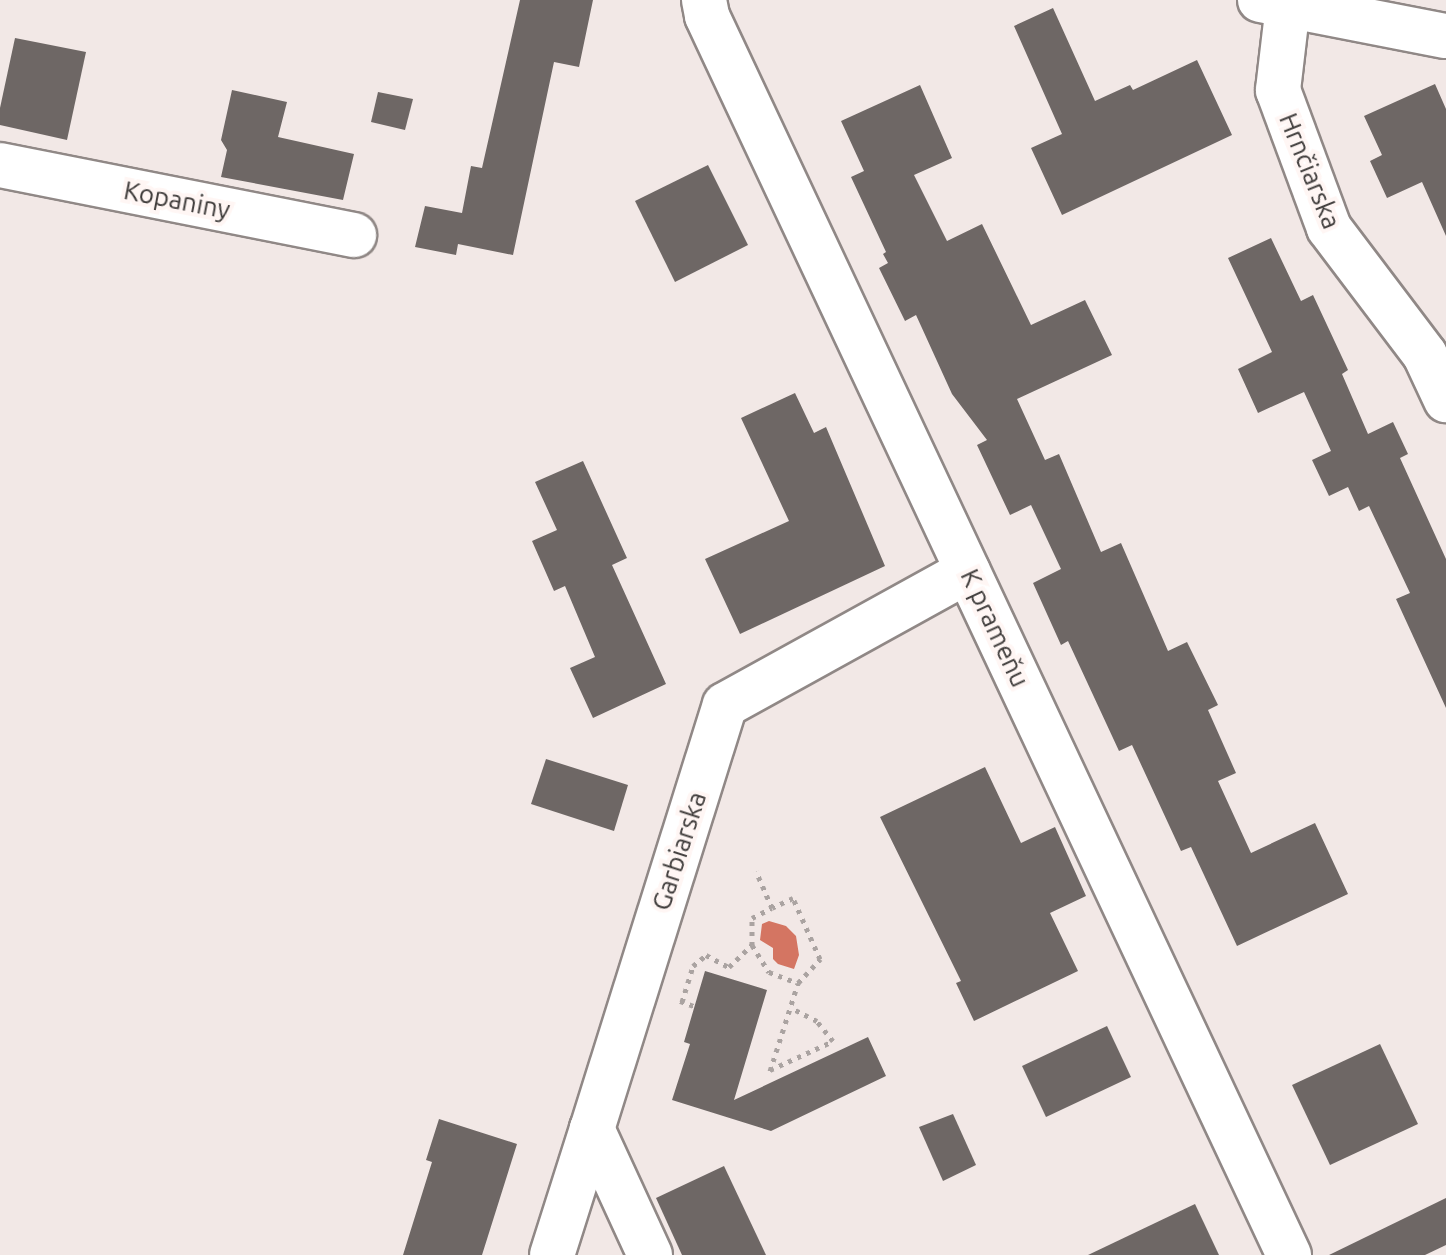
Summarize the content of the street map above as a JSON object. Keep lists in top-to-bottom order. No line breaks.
{"streets":{"street":["Hrnčiarska","Kopaniny","K prameňu","Garbiarska"]},"crossings":[["K prameňu","Garbiarska"]]}
